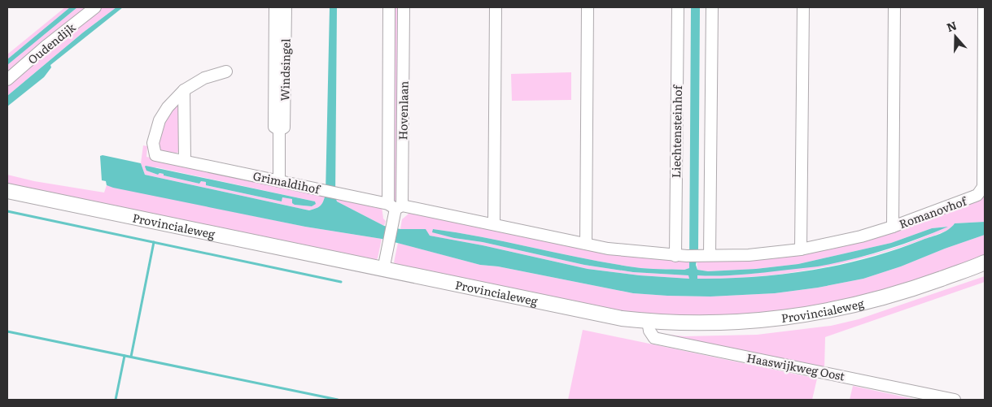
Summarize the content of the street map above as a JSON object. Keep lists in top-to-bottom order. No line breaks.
{"streets":{"main road":["Provincialeweg"],"street":["Oudendijk","Windsingel","Hovenlaan","Liechtensteinhof","Grimaldihof","Romanovhof","Haaswijkweg Oost"]},"crossings":[["Windsingel","Grimaldihof"],["Hovenlaan","Grimaldihof"],["Hovenlaan","Provincialeweg"],["Liechtensteinhof","Romanovhof"],["Provincialeweg","Haaswijkweg Oost"]],"north":"top"}
